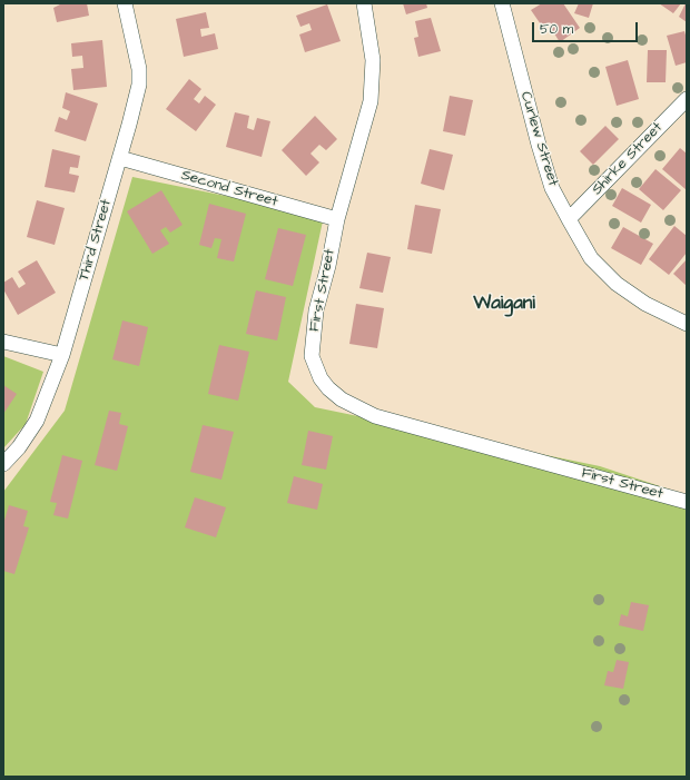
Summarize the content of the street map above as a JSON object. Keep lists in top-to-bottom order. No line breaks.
{"streets":{"street":["Curlew Street","Shirke Street","Second Street","Third Street","First Street"]},"crossings":[["Curlew Street","Shirke Street"],["Second Street","Third Street"],["Second Street","First Street"]],"districts":["Waigani"],"scale_bar":"50 m"}
